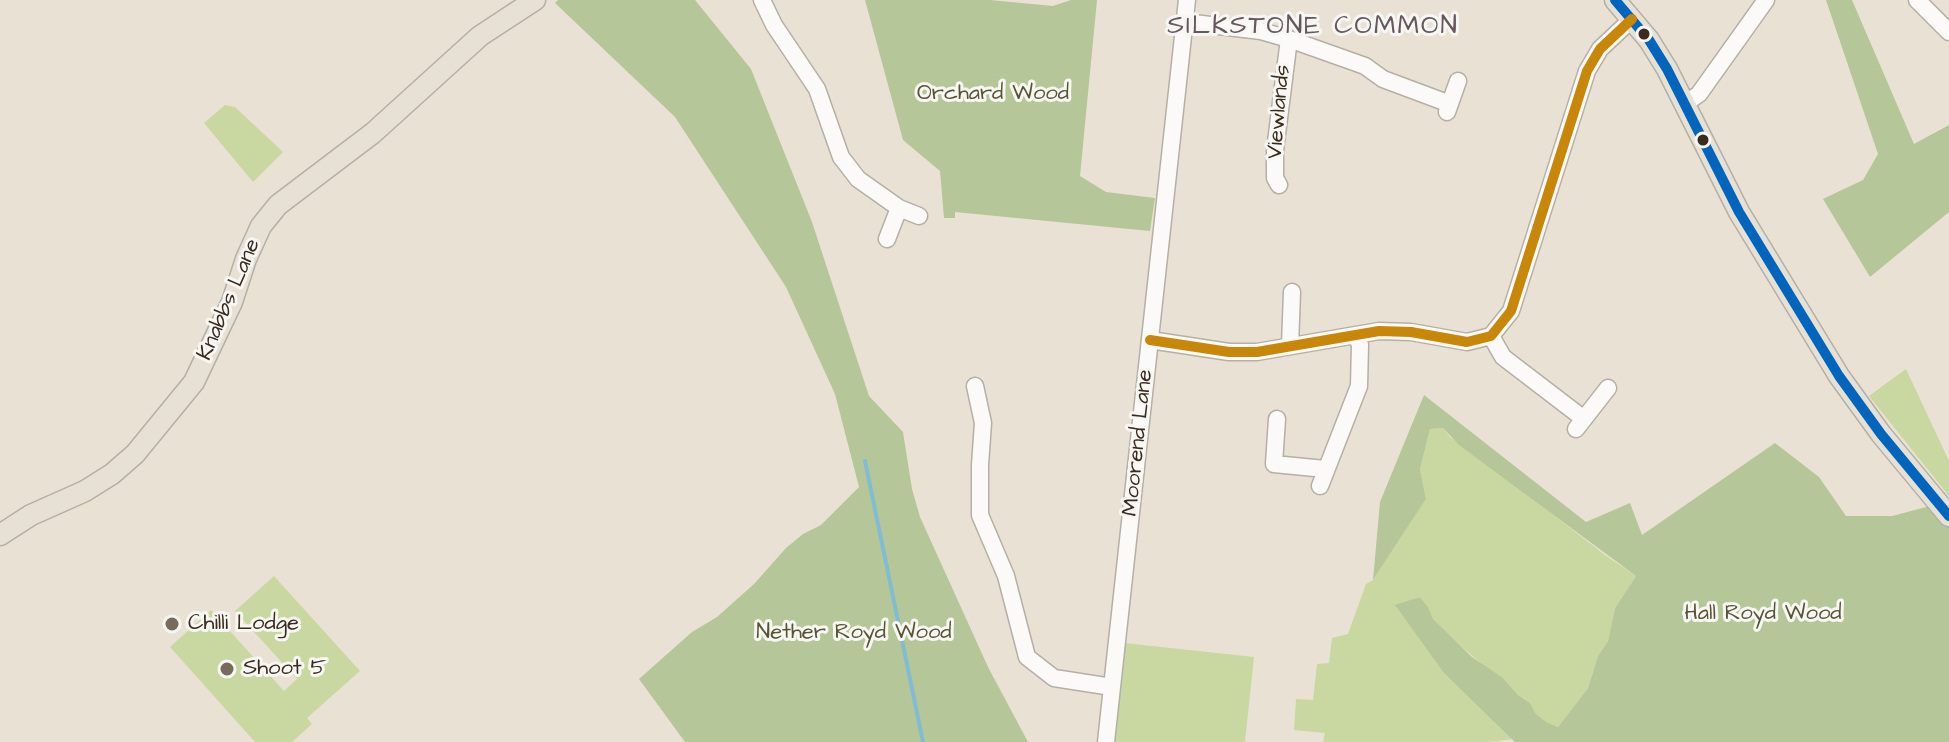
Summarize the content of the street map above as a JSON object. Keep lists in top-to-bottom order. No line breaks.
{"streets":{"main road":["Knabbs Lane"],"street":["Viewlands","Moorend Lane"]},"crossings":[["Viewlands","Moorend Lane"]],"districts":["SILKSTONE COMMON"],"parks":["Orchard Wood","Hall Royd Wood","Nether Royd Wood"],"places":["Chilli Lodge","Shoot 5"]}
